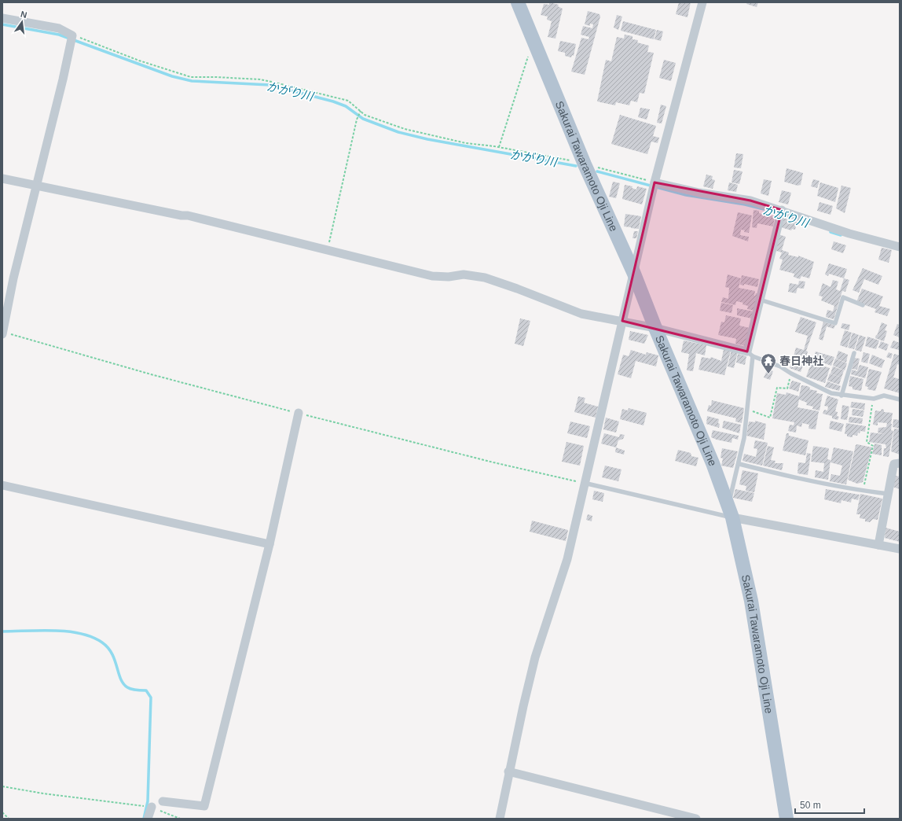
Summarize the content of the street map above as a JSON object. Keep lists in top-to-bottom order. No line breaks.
{"streets":{"main road":["Sakurai Tawaramoto Oji Line"]},"water":["かがり川"],"places":{"temple":["春日神社"]},"scale_bar":"50 m","north":"top"}
